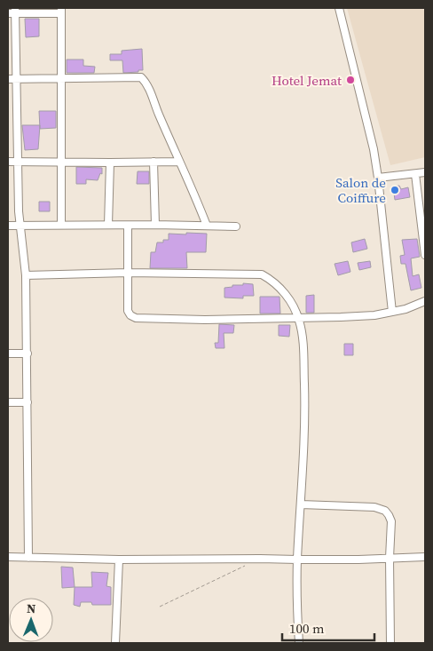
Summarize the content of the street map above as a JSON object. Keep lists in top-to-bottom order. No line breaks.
{"places":["Hotel Jemat","Salon de Coiffure"],"scale_bar":"100 m","north":"top"}
